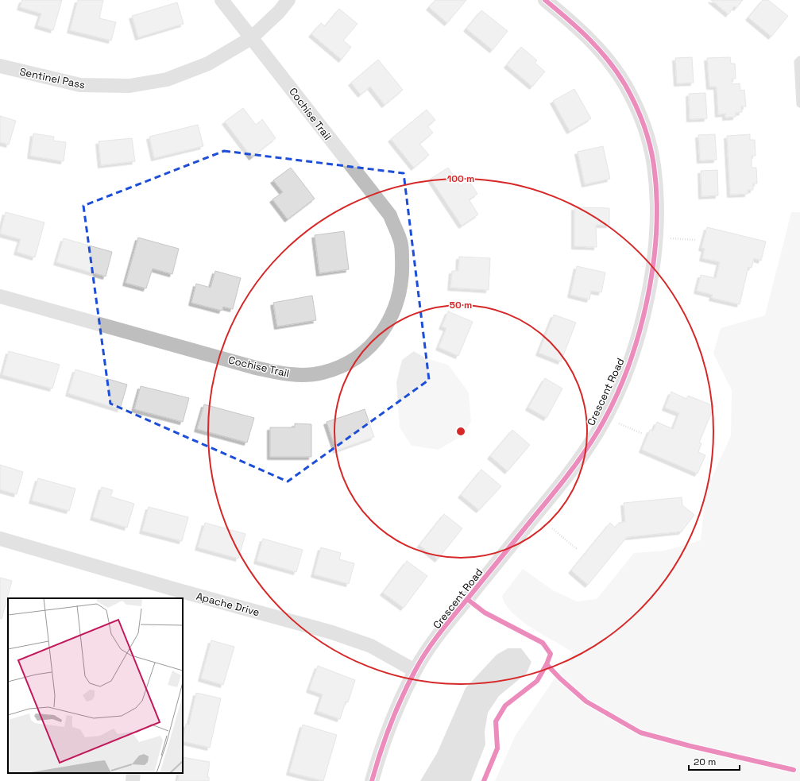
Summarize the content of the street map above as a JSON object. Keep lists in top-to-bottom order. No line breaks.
{"streets":{"street":["Sentinel Pass","Cochise Trail","Crescent Road","Apache Drive"]},"crossings":[["Sentinel Pass","Cochise Trail"],["Crescent Road","Apache Drive"]],"scale_bar":"20 m","rings":["100 m","50 m"]}
